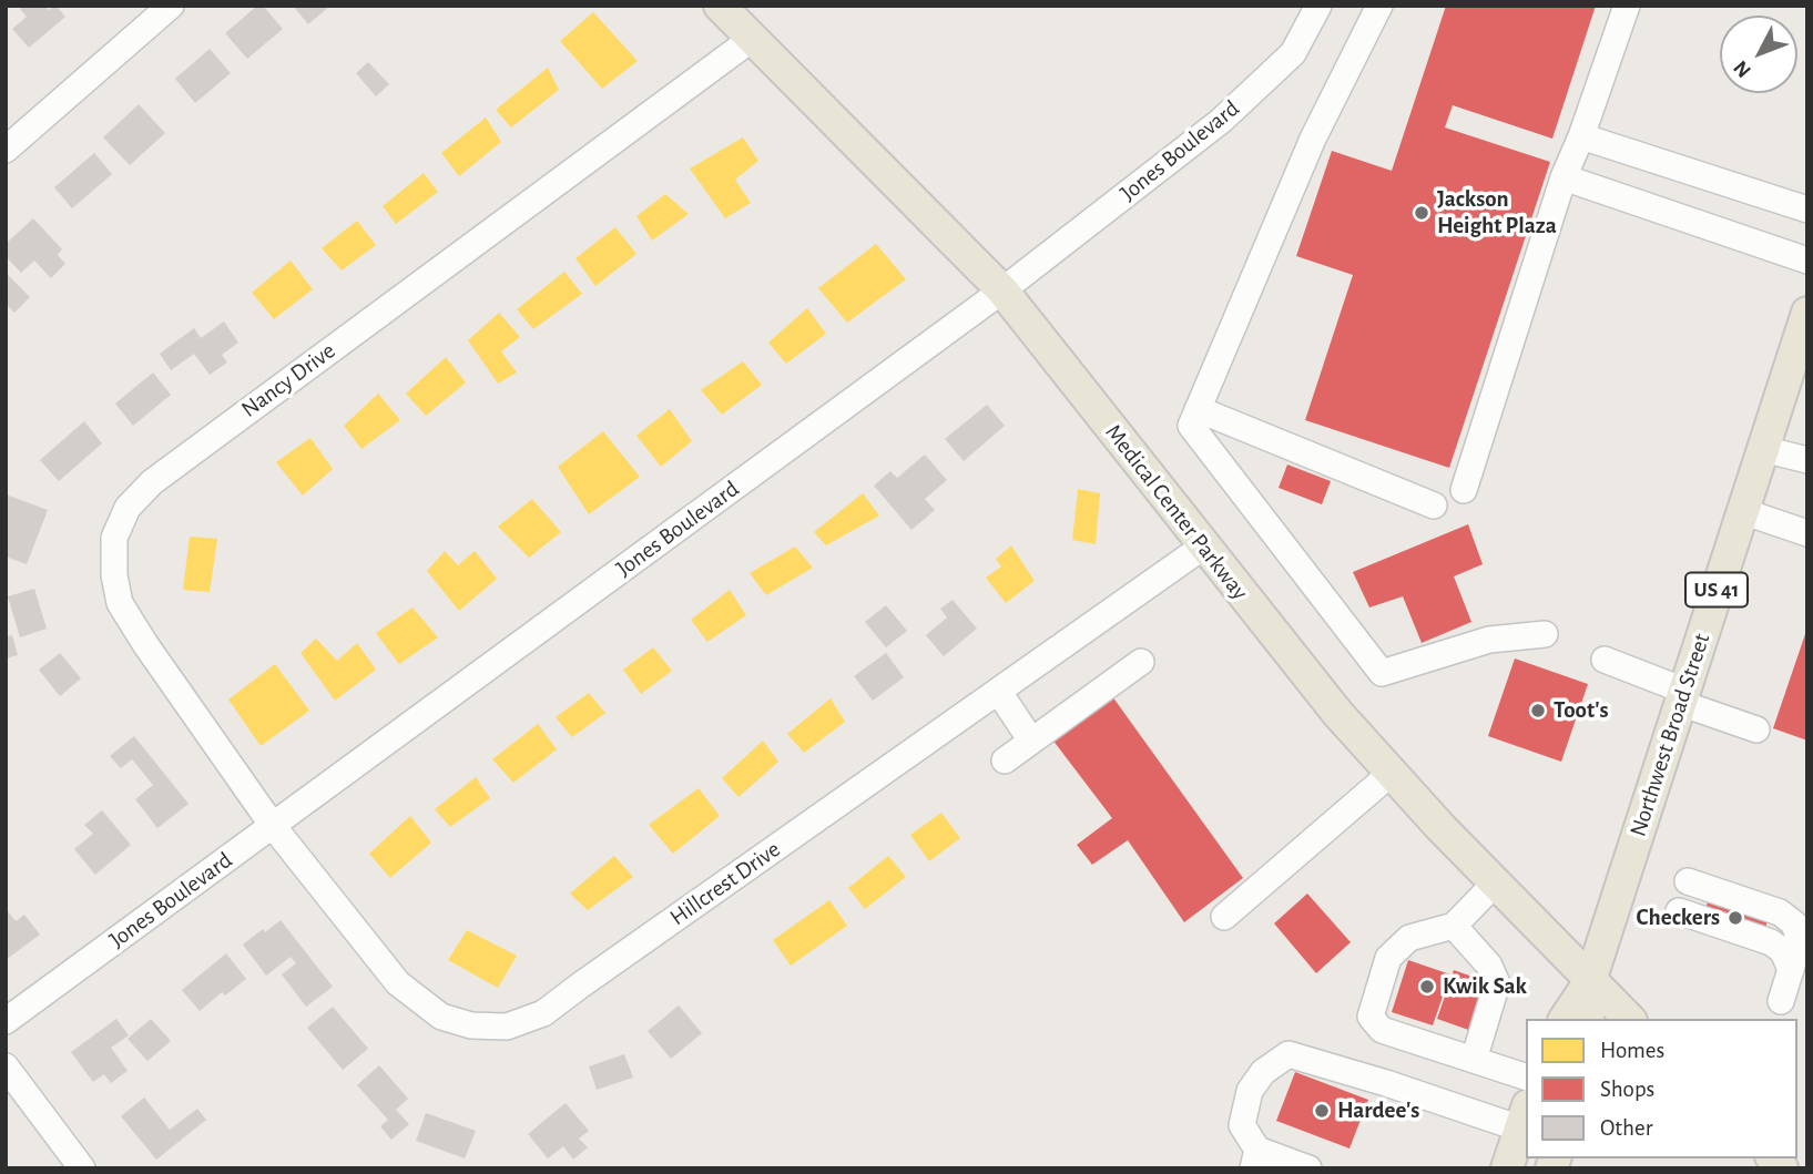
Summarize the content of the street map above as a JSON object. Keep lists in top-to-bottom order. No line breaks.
{"streets":{"main road":["Medical Center Parkway","US 41","Northwest Broad Street"],"street":["Jones Boulevard","Nancy Drive","Hillcrest Drive"]},"crossings":[["Jones Boulevard","Nancy Drive"],["Jones Boulevard","Medical Center Parkway"],["Jones Boulevard","Hillcrest Drive"],["Nancy Drive","Medical Center Parkway"],["Nancy Drive","Hillcrest Drive"],["Medical Center Parkway","Northwest Broad Street"],["Medical Center Parkway","Hillcrest Drive"]],"places":["Jackson Height Plaza","Toot's","Checkers","Kwik Sak","Hardee's"],"legend":["Homes","Shops","Other"],"north":"bottom left"}
